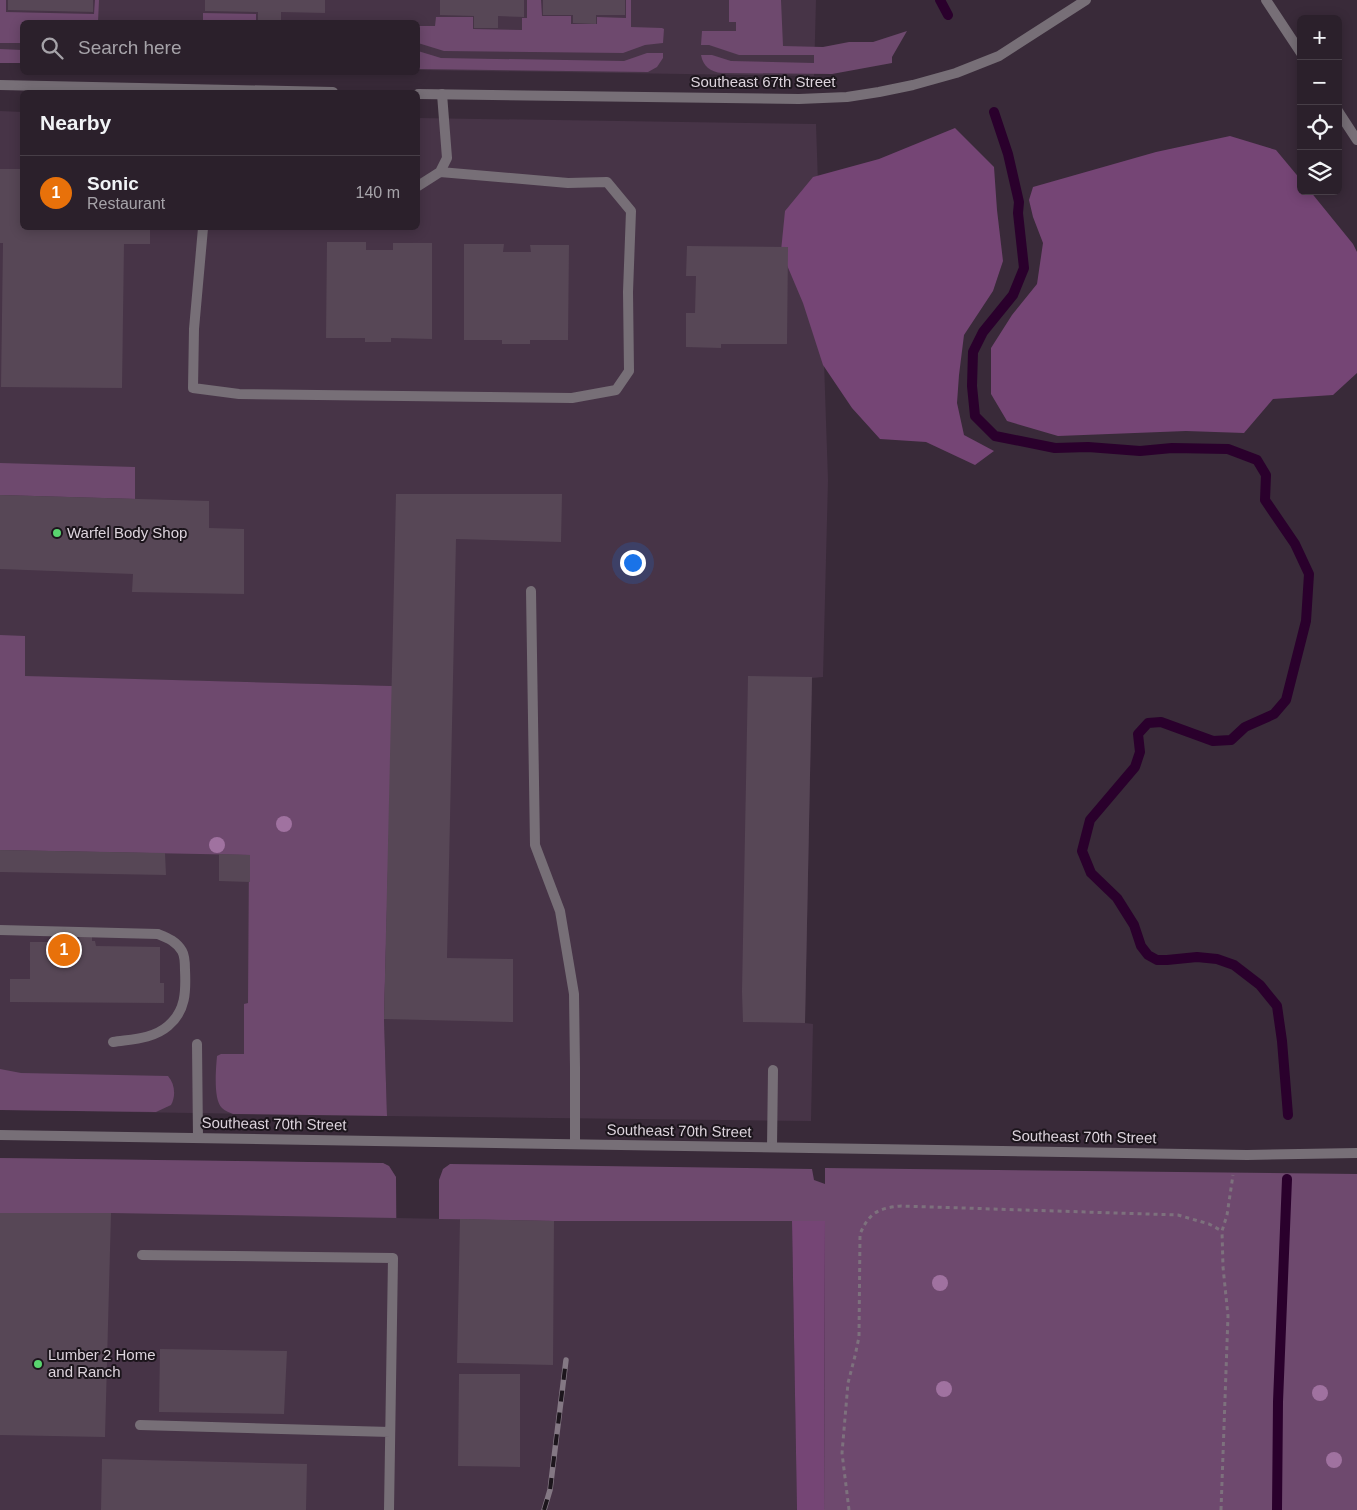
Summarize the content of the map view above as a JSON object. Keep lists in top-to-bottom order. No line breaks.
{"streets":{"street":["Southeast 67th Street","Southeast 70th Street"]},"places":["Warfel Body Shop","Lumber 2 Home and Ranch"],"page":{"map_buttons":["+","−"],"search":"Search here","heading":"Nearby","list":[{"mark":"1","name":"Sonic","note":"Restaurant","value":"140 m"}],"pins":"1"}}
